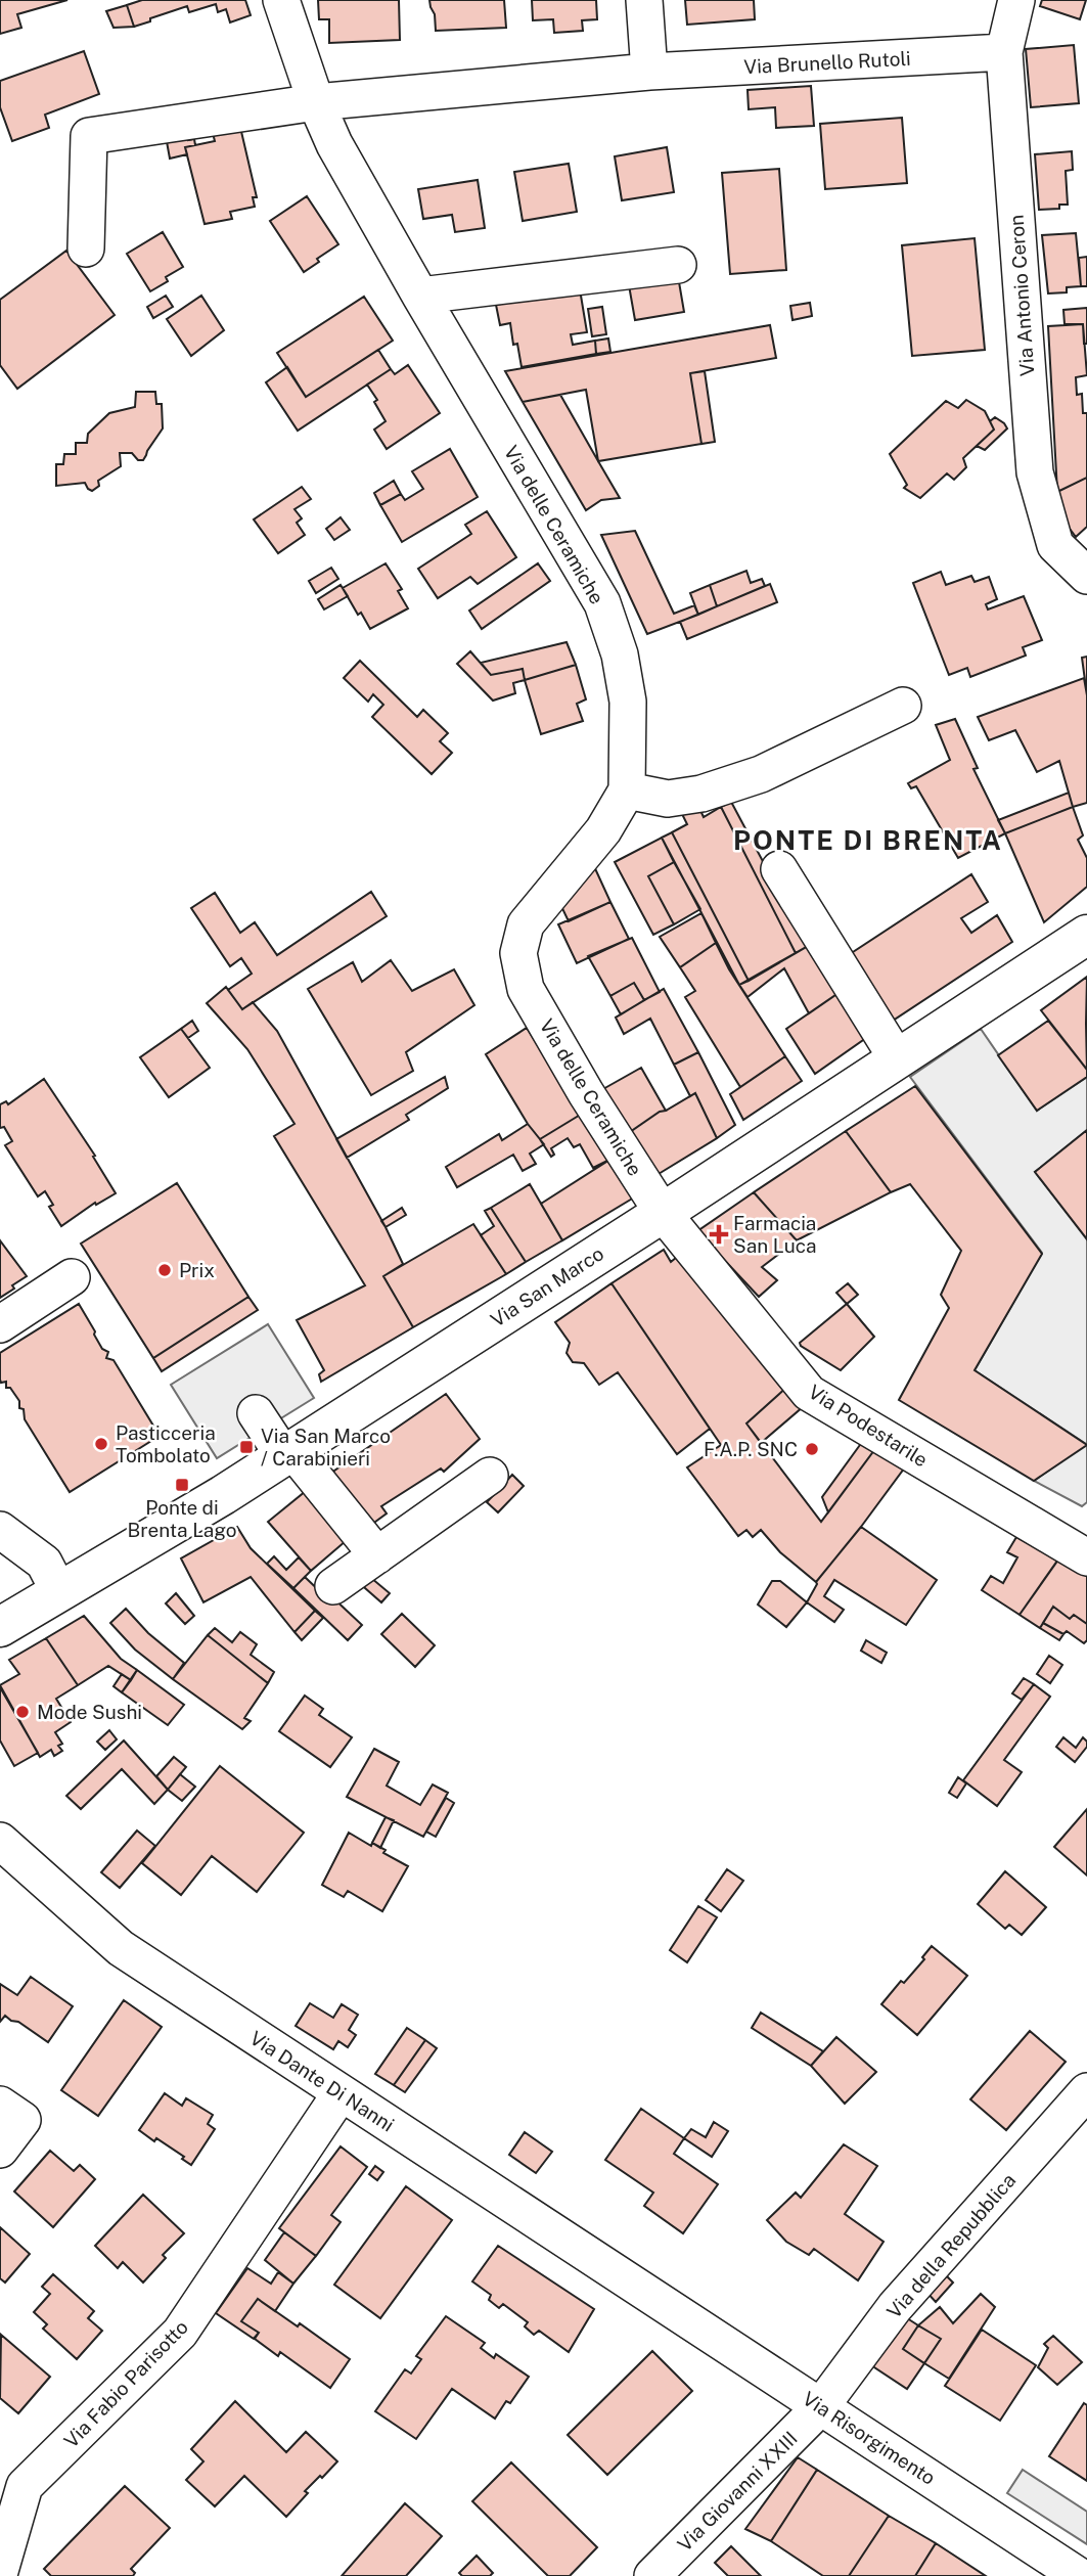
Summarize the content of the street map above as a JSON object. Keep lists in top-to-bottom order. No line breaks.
{"streets":{"main road":["Via San Marco"],"street":["Via Brunello Rutoli","Via Antonio Ceron","Via delle Ceramiche","Via Podestarile","Via Dante Di Nanni","Via della Repubblica","Via Fabio Parisotto","Via Risorgimento","Via Giovanni XXIII"]},"crossings":[["Via Brunello Rutoli","Via Antonio Ceron"],["Via Brunello Rutoli","Via delle Ceramiche"],["Via delle Ceramiche","Via San Marco"],["Via delle Ceramiche","Via Podestarile"],["Via San Marco","Via Podestarile"],["Via Dante Di Nanni","Via Fabio Parisotto"],["Via Dante Di Nanni","Via Risorgimento"],["Via della Repubblica","Via Risorgimento"],["Via della Repubblica","Via Giovanni XXIII"],["Via Risorgimento","Via Giovanni XXIII"]],"districts":["PONTE DI BRENTA"],"places":{"health":["Farmacia San Luca"],"other":["Prix","Pasticceria Tombolato","F.A.P. SNC","Mode Sushi"],"transit":["Via San Marco / Carabinieri","Ponte di Brenta Lago"]}}
